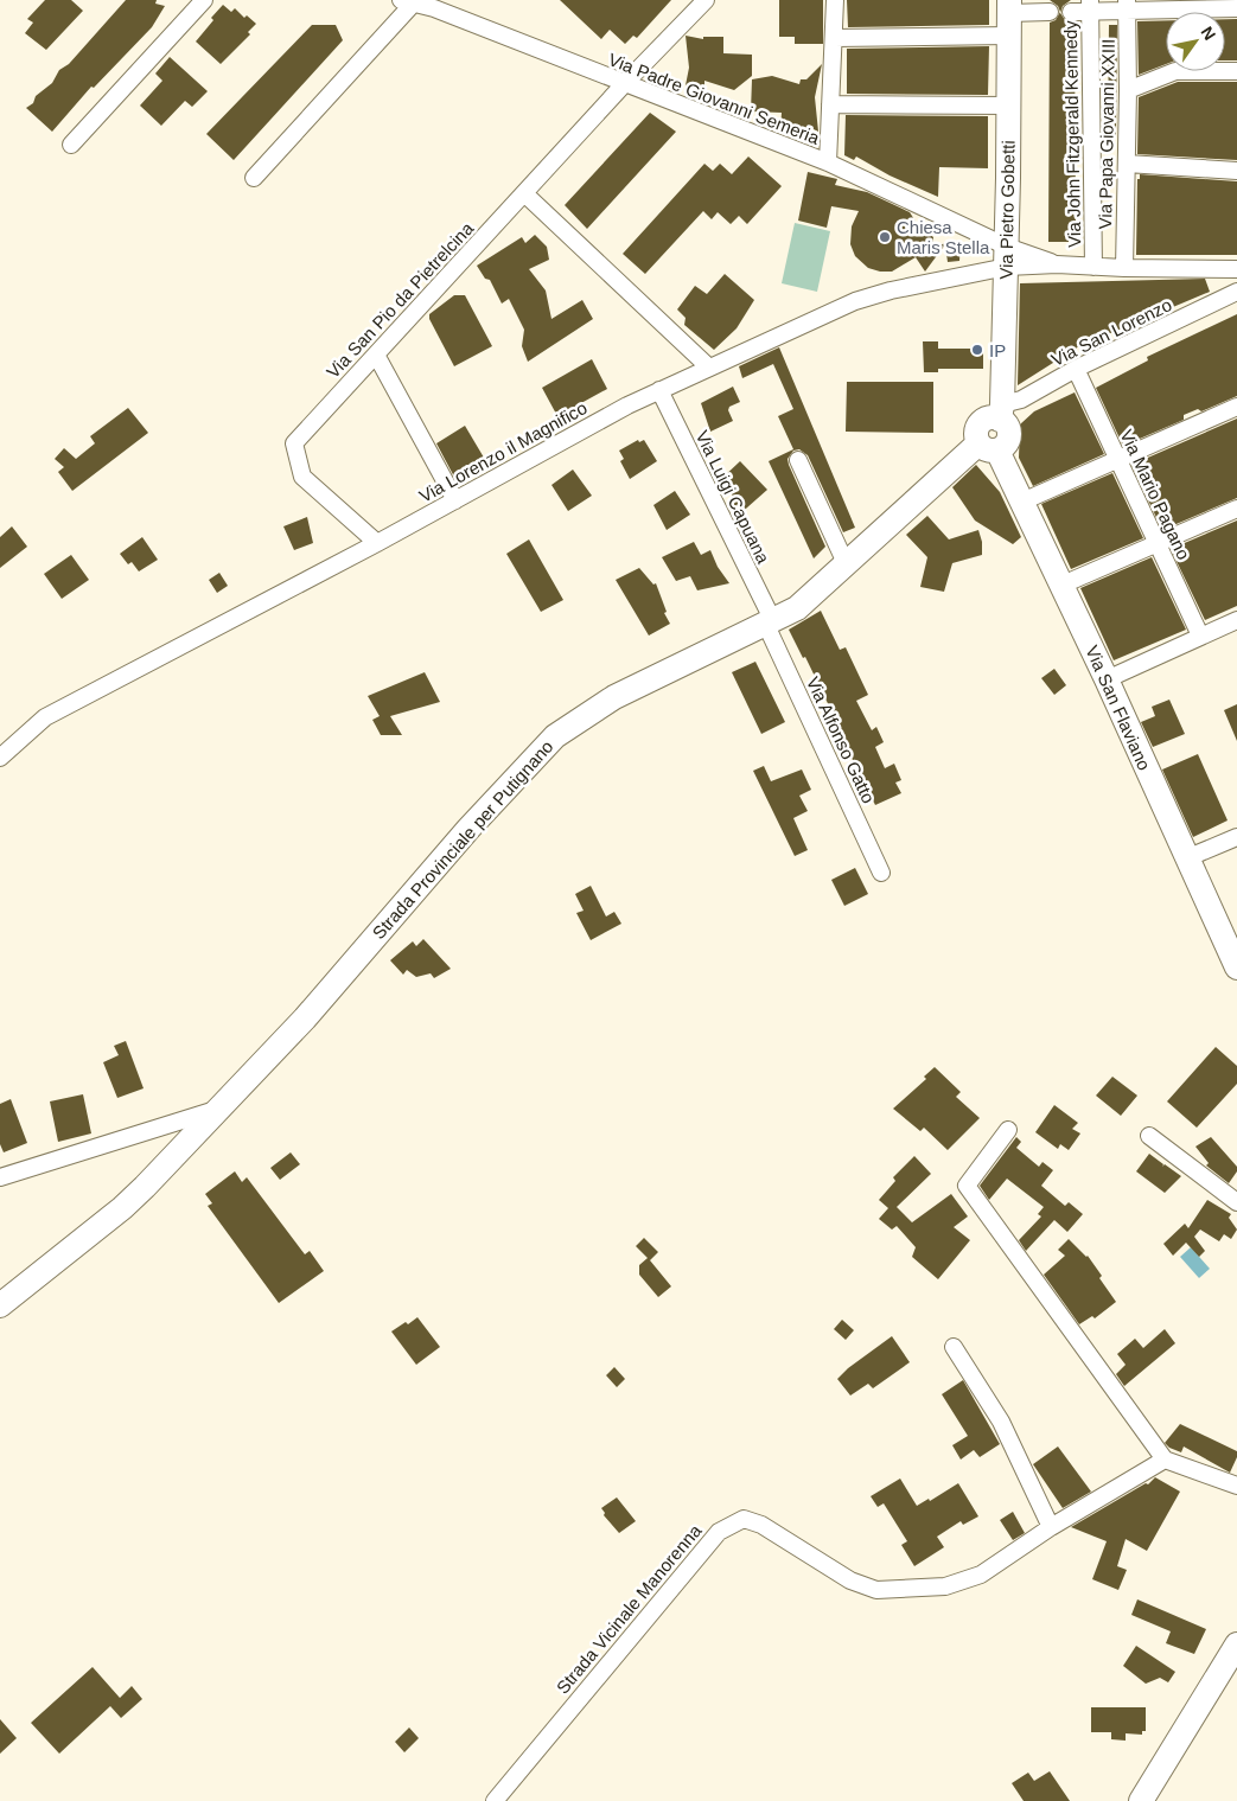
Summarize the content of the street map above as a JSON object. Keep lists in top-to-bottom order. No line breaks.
{"streets":{"street":["Via Padre Giovanni Semeria","Via John Fitzgerald Kennedy","Via Papa Giovanni XXIII","Via Pietro Gobetti","Via San Pio da Pietrelcina","Via San Lorenzo","Via Lorenzo il Magnifico","Via Mario Pagano","Via Luigi Capuana","Via San Flaviano","Via Alfonso Gatto","Strada Provinciale per Putignano","Strada Vicinale Manorenna"]},"crossings":[["Via Padre Giovanni Semeria","Via Pietro Gobetti"],["Via Padre Giovanni Semeria","Via San Pio da Pietrelcina"],["Via Padre Giovanni Semeria","Via Lorenzo il Magnifico"],["Via John Fitzgerald Kennedy","Via Lorenzo il Magnifico"],["Via Papa Giovanni XXIII","Via Lorenzo il Magnifico"],["Via Pietro Gobetti","Via San Lorenzo"],["Via Pietro Gobetti","Via Lorenzo il Magnifico"],["Via Pietro Gobetti","Via San Flaviano"],["Via Pietro Gobetti","Strada Provinciale per Putignano"],["Via San Pio da Pietrelcina","Via Lorenzo il Magnifico"],["Via San Lorenzo","Via Mario Pagano"],["Via Lorenzo il Magnifico","Via Luigi Capuana"],["Via Luigi Capuana","Via Alfonso Gatto"],["Via Luigi Capuana","Strada Provinciale per Putignano"],["Via San Flaviano","Strada Provinciale per Putignano"],["Via Alfonso Gatto","Strada Provinciale per Putignano"]],"places":["Chiesa Maris Stella","IP"],"north":"top right"}
